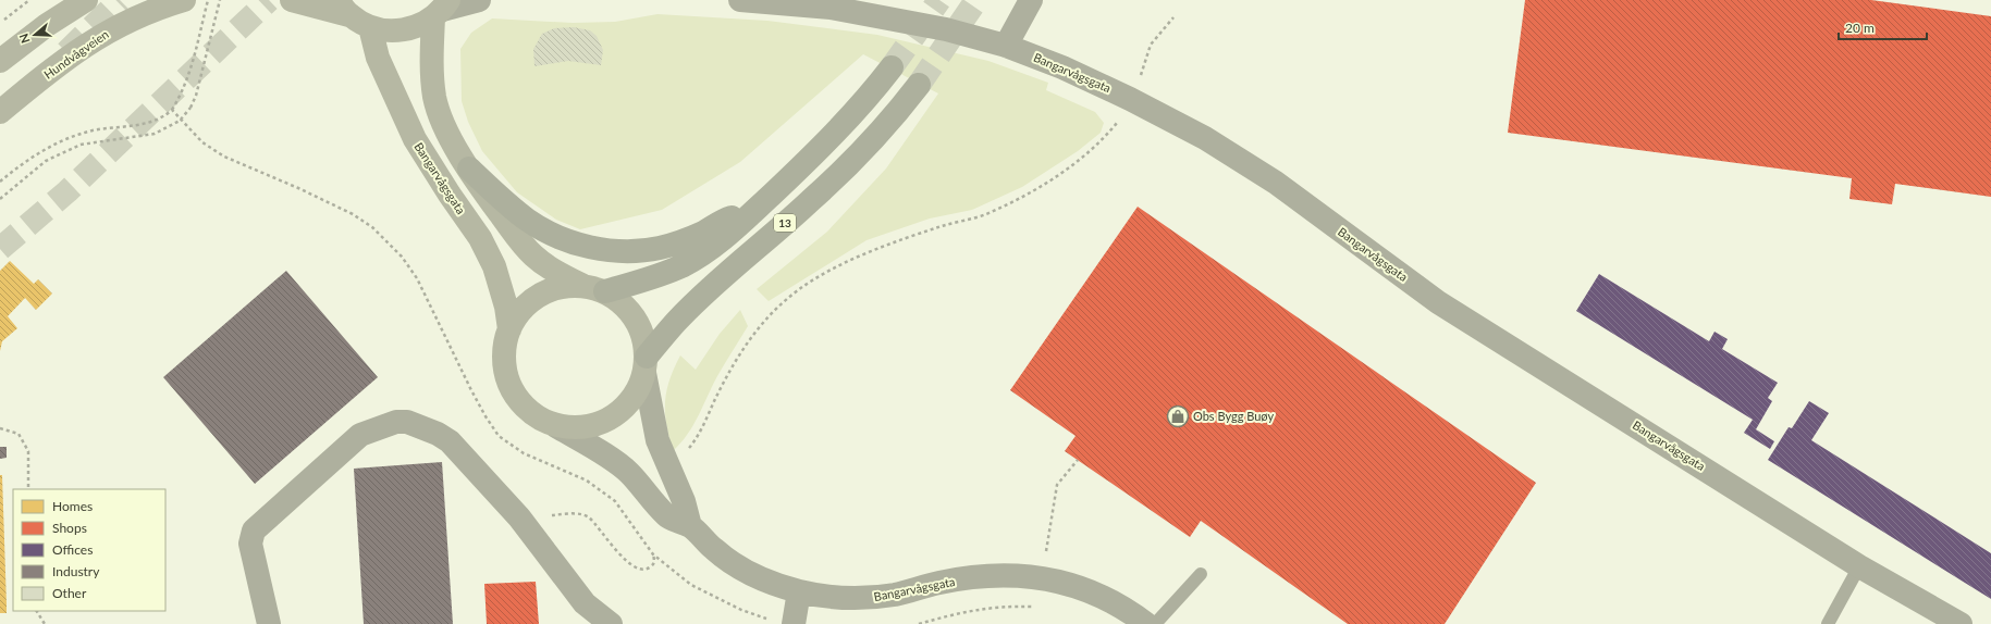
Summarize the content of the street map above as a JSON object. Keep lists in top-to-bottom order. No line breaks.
{"streets":{"highway":["13"],"main road":["Hundvågveien","Bangarvågsgata"]},"crossings":[["Bangarvågsgata","13"]],"places":{"shop":["Obs Bygg Buøy"]},"legend":["Homes","Shops","Offices","Industry","Other"],"scale_bar":"20 m","north":"left"}
